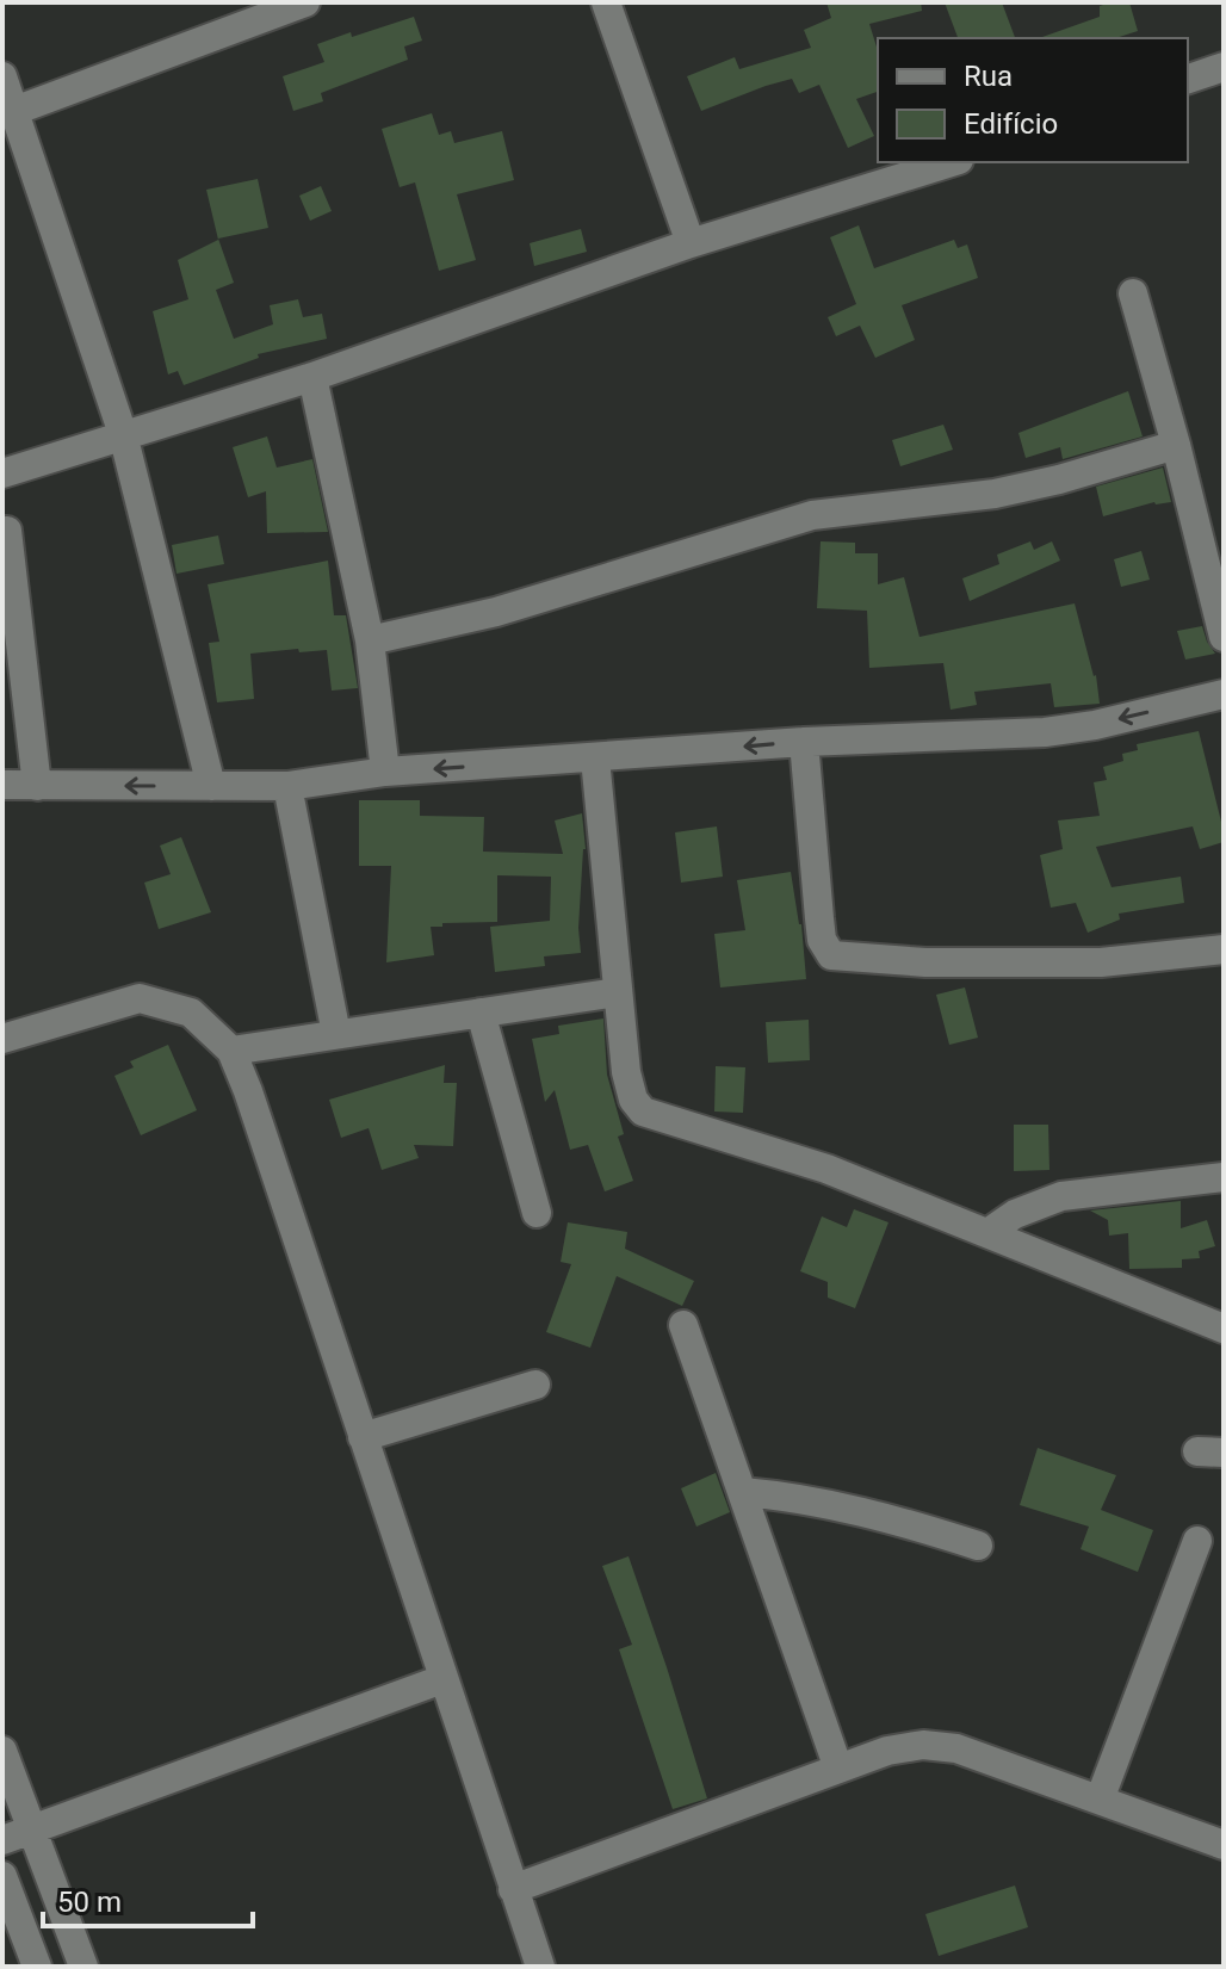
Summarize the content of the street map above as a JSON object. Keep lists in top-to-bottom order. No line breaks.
{"legend":["Rua","Edifício"],"scale_bar":"50 m"}
